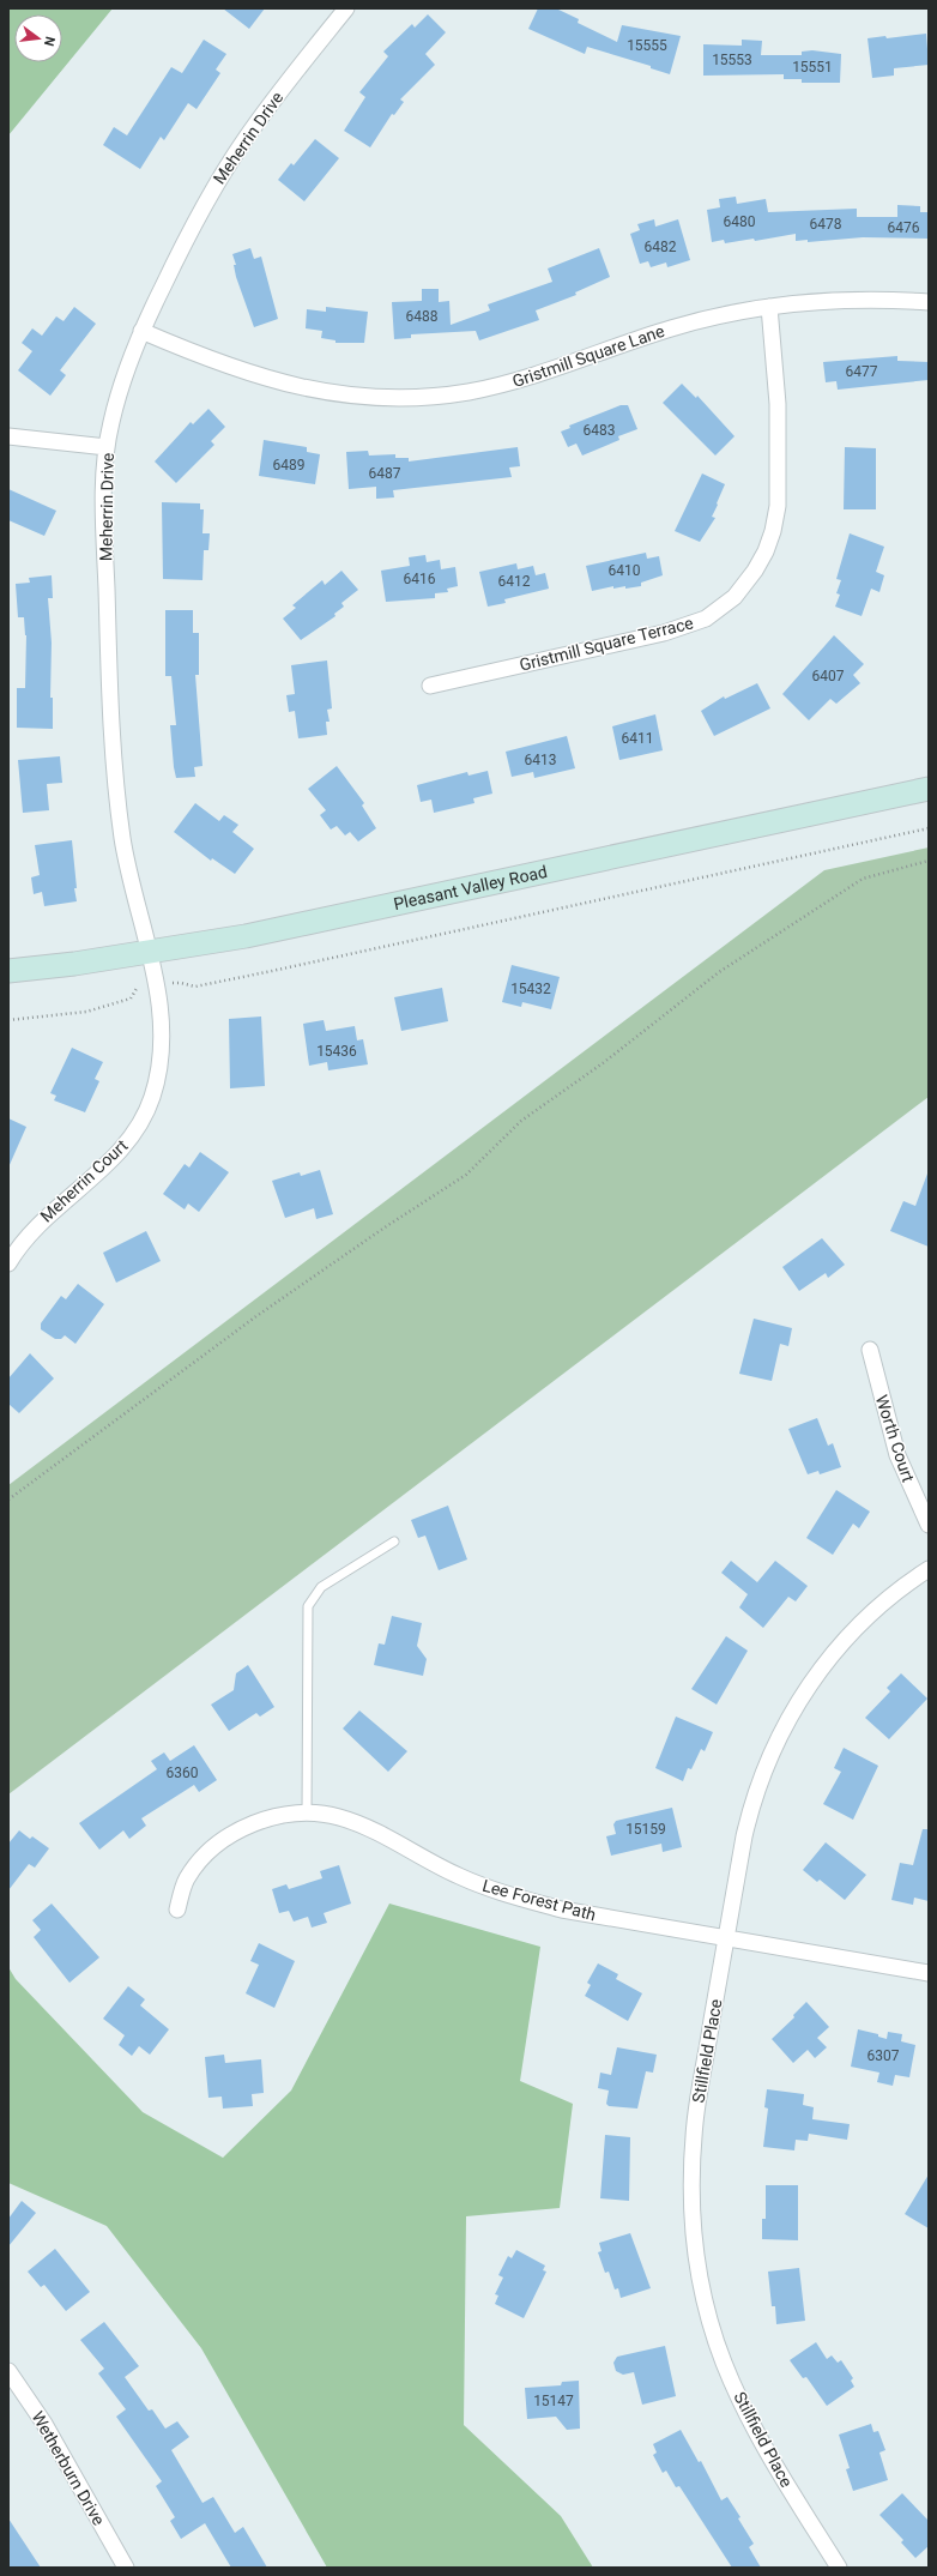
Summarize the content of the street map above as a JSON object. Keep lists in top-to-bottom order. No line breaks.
{"streets":{"main road":["Pleasant Valley Road"],"street":["Meherrin Drive","Gristmill Square Lane","Gristmill Square Terrace","Meherrin Court","Worth Court","Lee Forest Path","Stillfield Place","Wetherburn Drive"]},"crossings":[["Meherrin Drive","Gristmill Square Lane"],["Meherrin Drive","Pleasant Valley Road"],["Meherrin Drive","Meherrin Court"],["Gristmill Square Lane","Gristmill Square Terrace"],["Pleasant Valley Road","Meherrin Court"],["Lee Forest Path","Stillfield Place"]],"house_numbers":["15555","15553","15551","6480","6478","6476","6482","6488","6477","6483","6489","6487","6410","6416","6412","6407","6411","6413","15432","15436","6360","15159","6307","15147"],"north":"right"}
